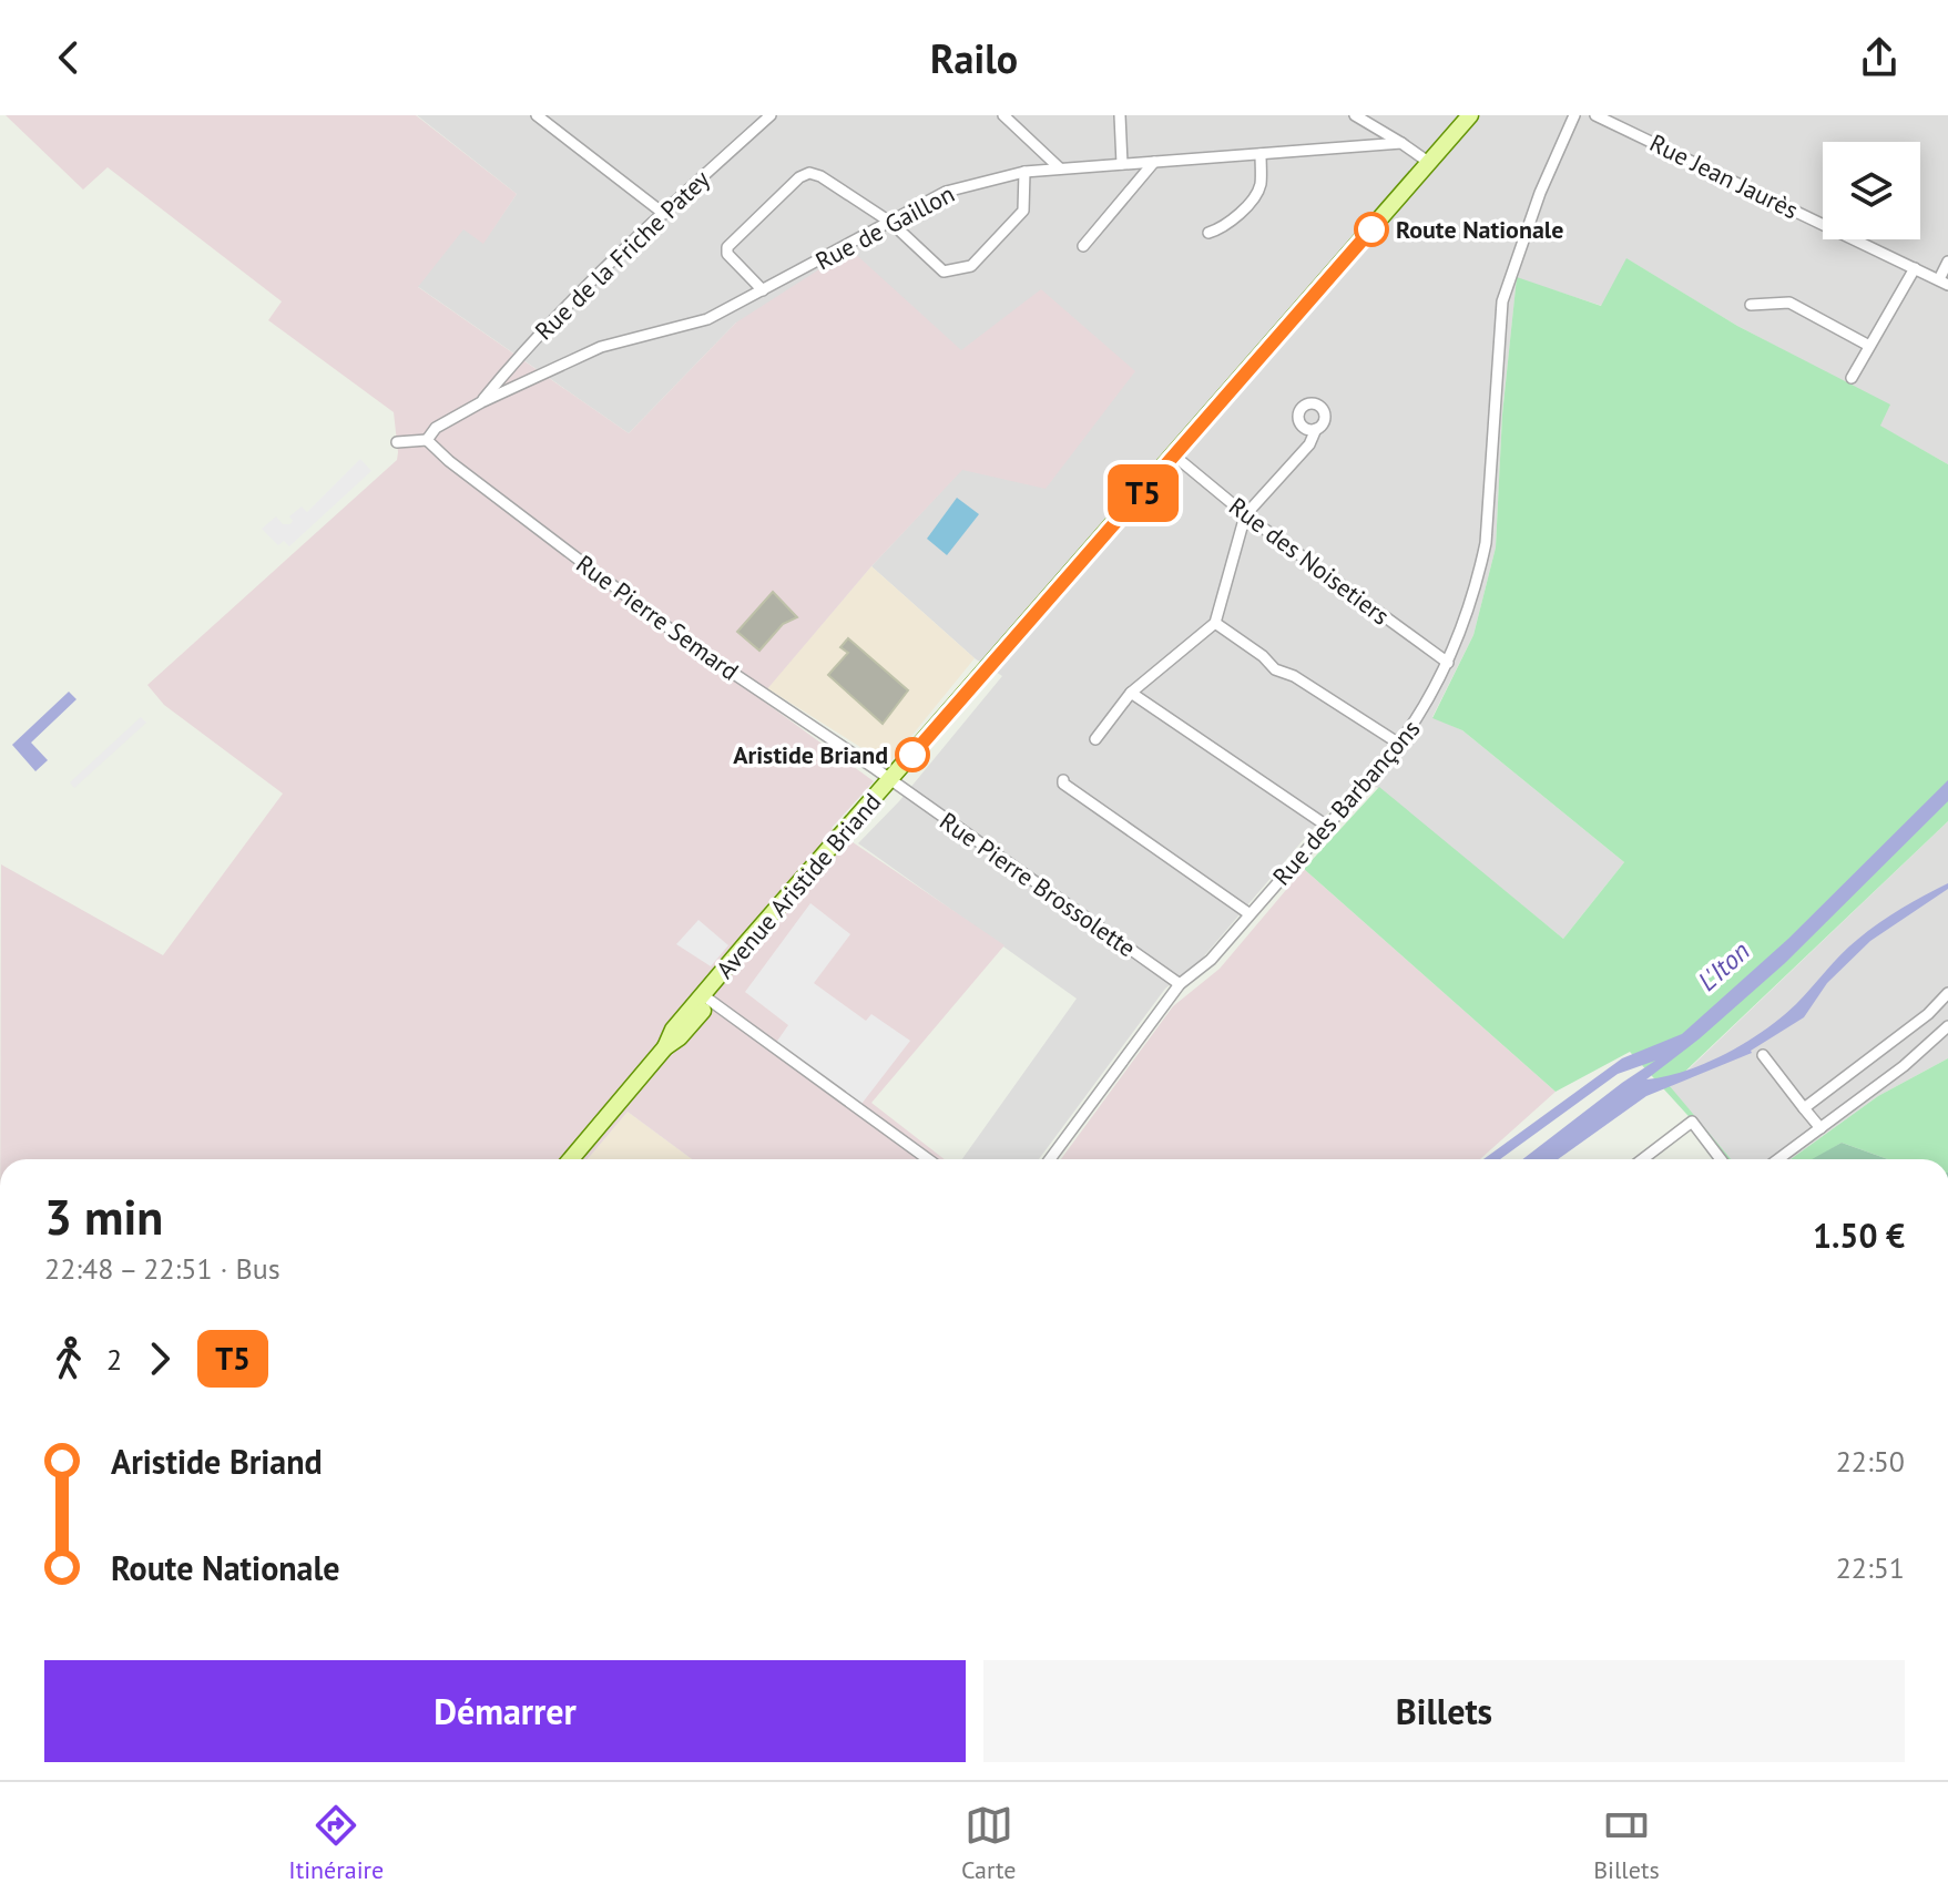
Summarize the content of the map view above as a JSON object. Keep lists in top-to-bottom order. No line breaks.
{"streets":{"main road":["Avenue Aristide Briand"],"street":["Rue Jean Jaurès","Rue de Gaillon","Rue de la Friche Patey","Rue des Noisetiers","Rue Pierre Semard","Rue des Barbançons","Rue Pierre Brossolette"]},"crossings":[["Rue de Gaillon","Rue de la Friche Patey"],["Rue de Gaillon","Rue Pierre Semard"],["Rue des Noisetiers","Rue des Barbançons"],["Rue des Noisetiers","Avenue Aristide Briand"],["Rue Pierre Semard","Rue Pierre Brossolette"],["Rue Pierre Semard","Avenue Aristide Briand"],["Rue des Barbançons","Rue Pierre Brossolette"],["Rue Pierre Brossolette","Avenue Aristide Briand"]],"water":["L'Iton"],"places":["Route Nationale","Aristide Briand"],"lines":["bus line T5"],"page":{"header":"Railo","on_map":"T5","heading":["3 min","22:48 – 22:51 · Bus","1.50 €"],"legs":["2","T5"],"list":[{"name":"Aristide Briand","value":"22:50"},{"name":"Route Nationale","value":"22:51"}],"buttons":["Démarrer","Billets"],"tabs":["Itinéraire","Carte","Billets"]}}
